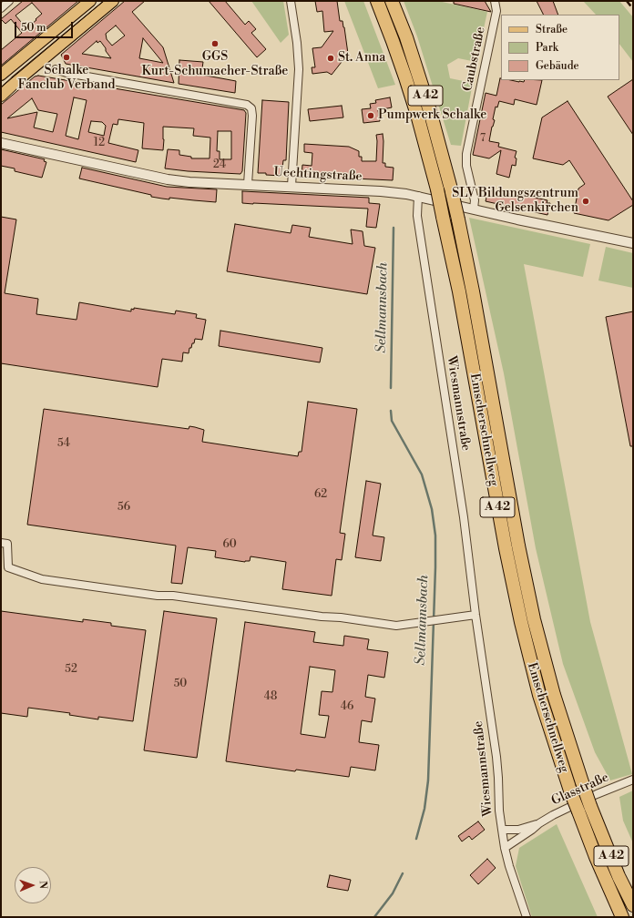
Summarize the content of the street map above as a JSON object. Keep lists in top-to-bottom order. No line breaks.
{"streets":{"highway":["A 42","Emscherschnellweg"],"street":["Caubstraße","Uechtingstraße","Wiesmannstraße","Glasstraße"]},"crossings":[["Caubstraße","Uechtingstraße"],["Uechtingstraße","Wiesmannstraße"],["Wiesmannstraße","Glasstraße"]],"water":["Sellmannsbach"],"places":["GGS Kurt-Schumacher-Straße","Schalke Fanclub Verband","St. Anna","Pumpwerk Schalke","SLV Bildungszentrum Gelsenkirchen"],"house_numbers":["7","12","24","54","62","56","60","52","50","48","46"],"legend":["Straße","Park","Gebäude"],"scale_bar":"50 m","north":"right"}
